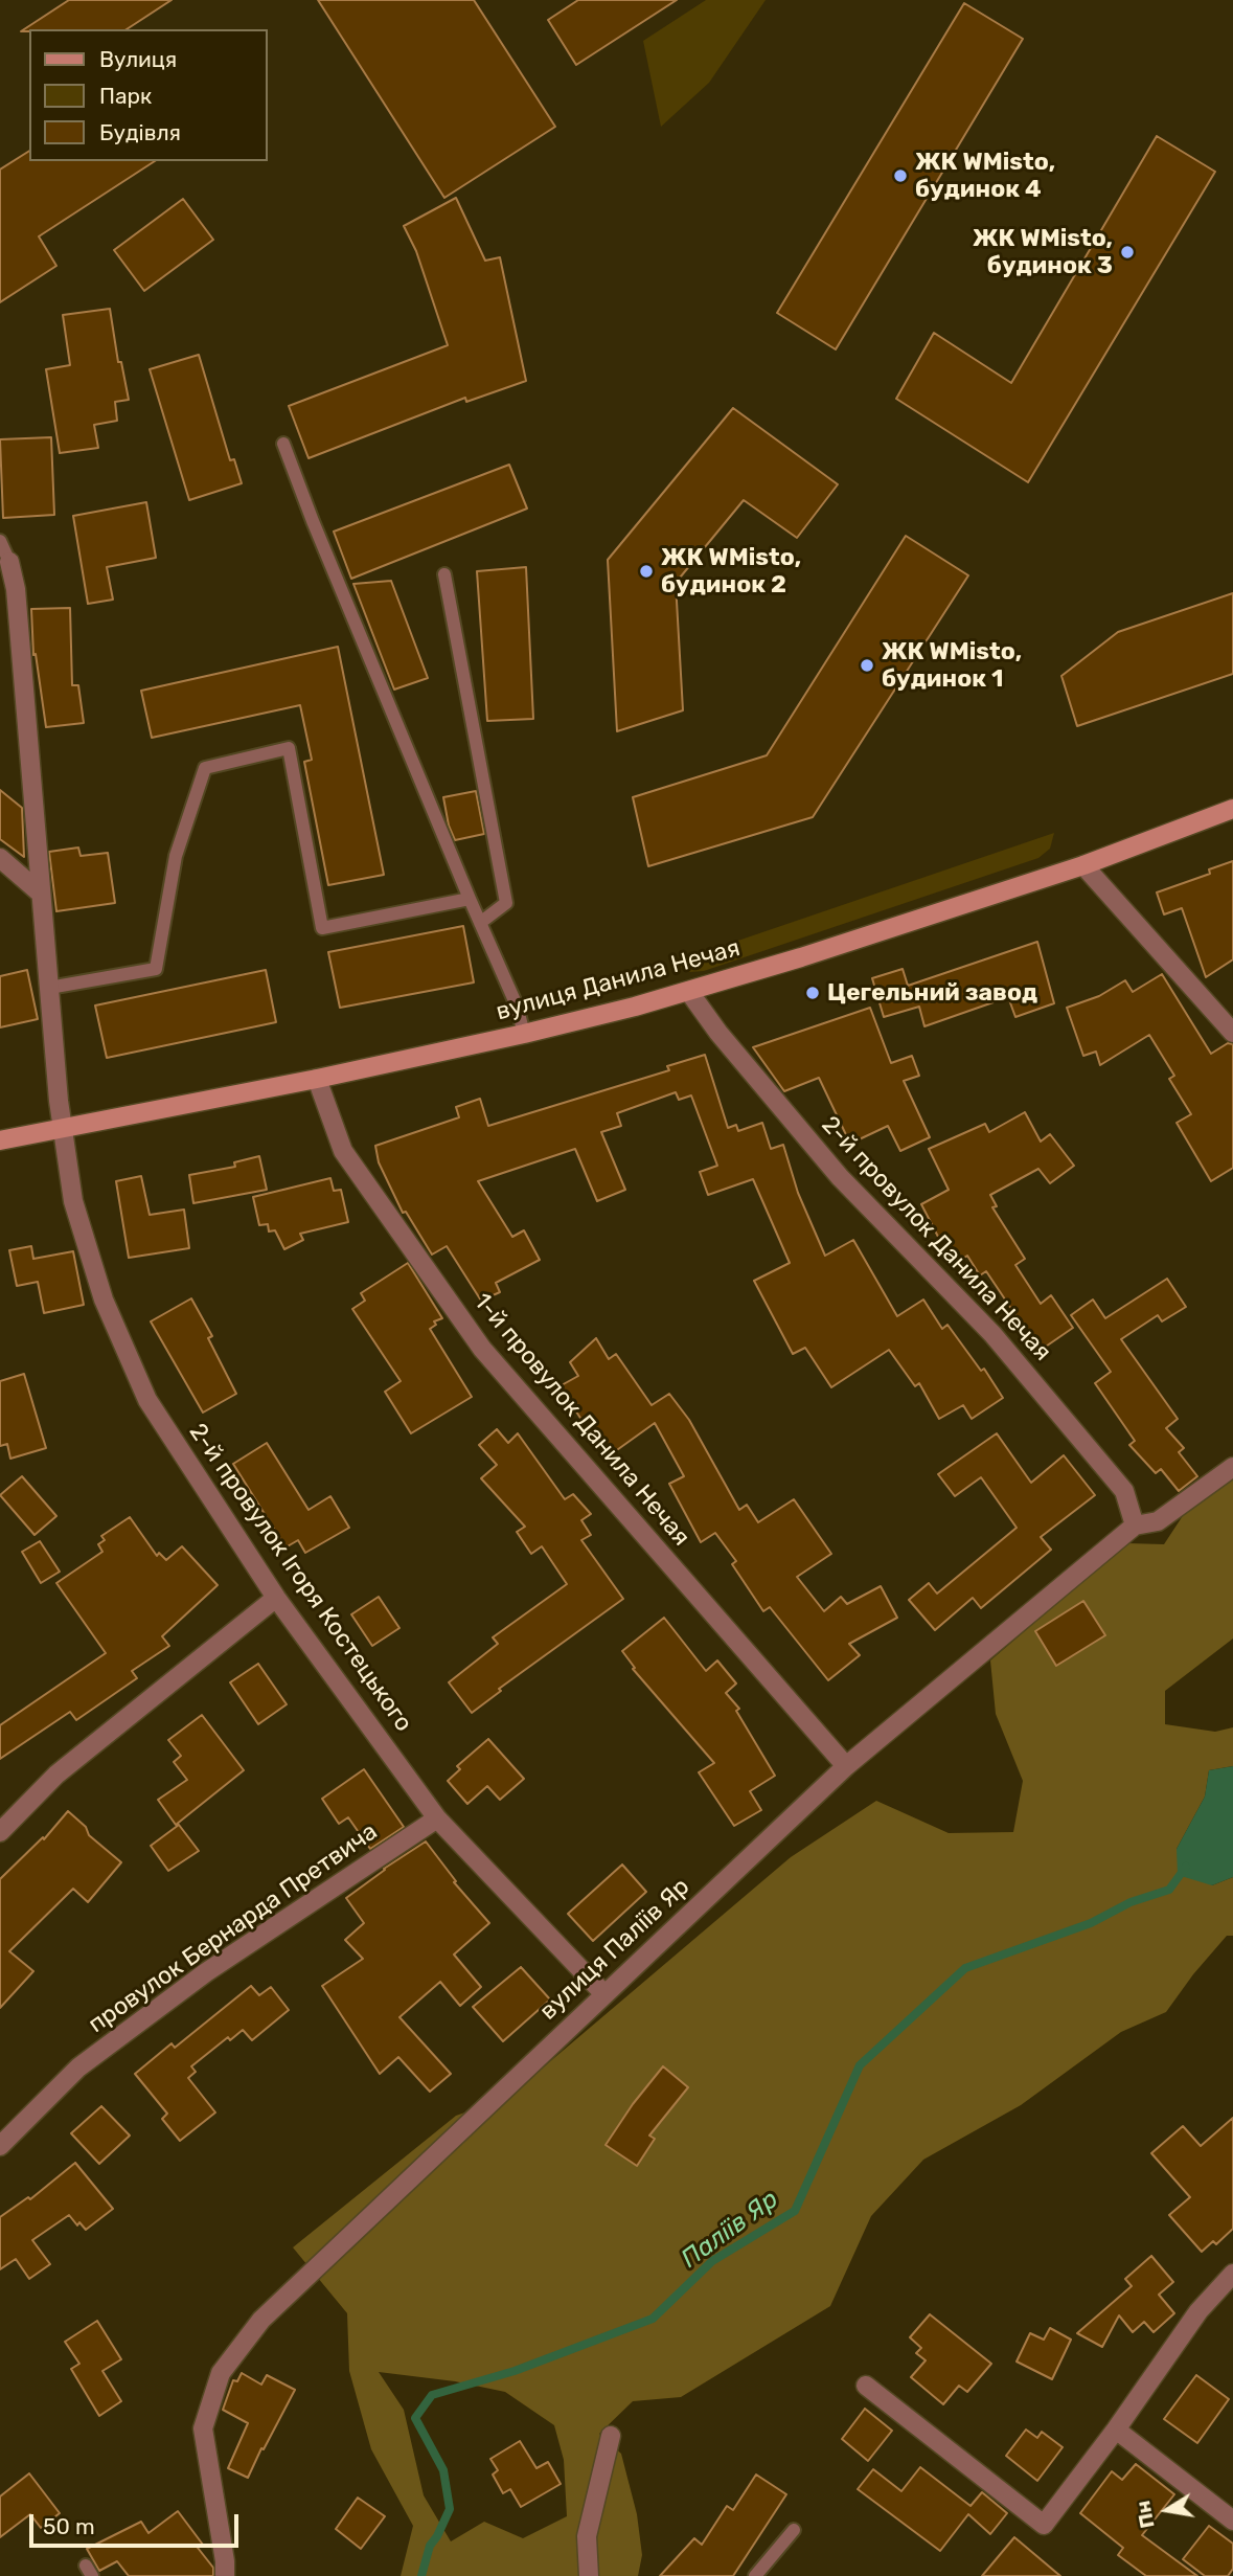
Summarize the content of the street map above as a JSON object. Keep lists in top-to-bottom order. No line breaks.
{"streets":{"main road":["вулиця Данила Нечая"],"street":["2-й провулок Данила Нечая","1-й провулок Данила Нечая","2-й провулок Ігоря Костецького","провулок Бернарда Претвича","вулиця Паліїв Яр"]},"crossings":[["вулиця Данила Нечая","2-й провулок Данила Нечая"],["вулиця Данила Нечая","1-й провулок Данила Нечая"],["вулиця Данила Нечая","2-й провулок Ігоря Костецького"],["2-й провулок Данила Нечая","вулиця Паліїв Яр"],["1-й провулок Данила Нечая","вулиця Паліїв Яр"],["2-й провулок Ігоря Костецького","провулок Бернарда Претвича"],["2-й провулок Ігоря Костецького","вулиця Паліїв Яр"]],"water":["Паліїв Яр"],"places":["ЖК WMisto, будинок 4","ЖК WMisto, будинок 3","ЖК WMisto, будинок 2","ЖК WMisto, будинок 1","Цегельний завод"],"legend":["Вулиця","Парк","Будівля"],"scale_bar":"50 m","north":"left"}
